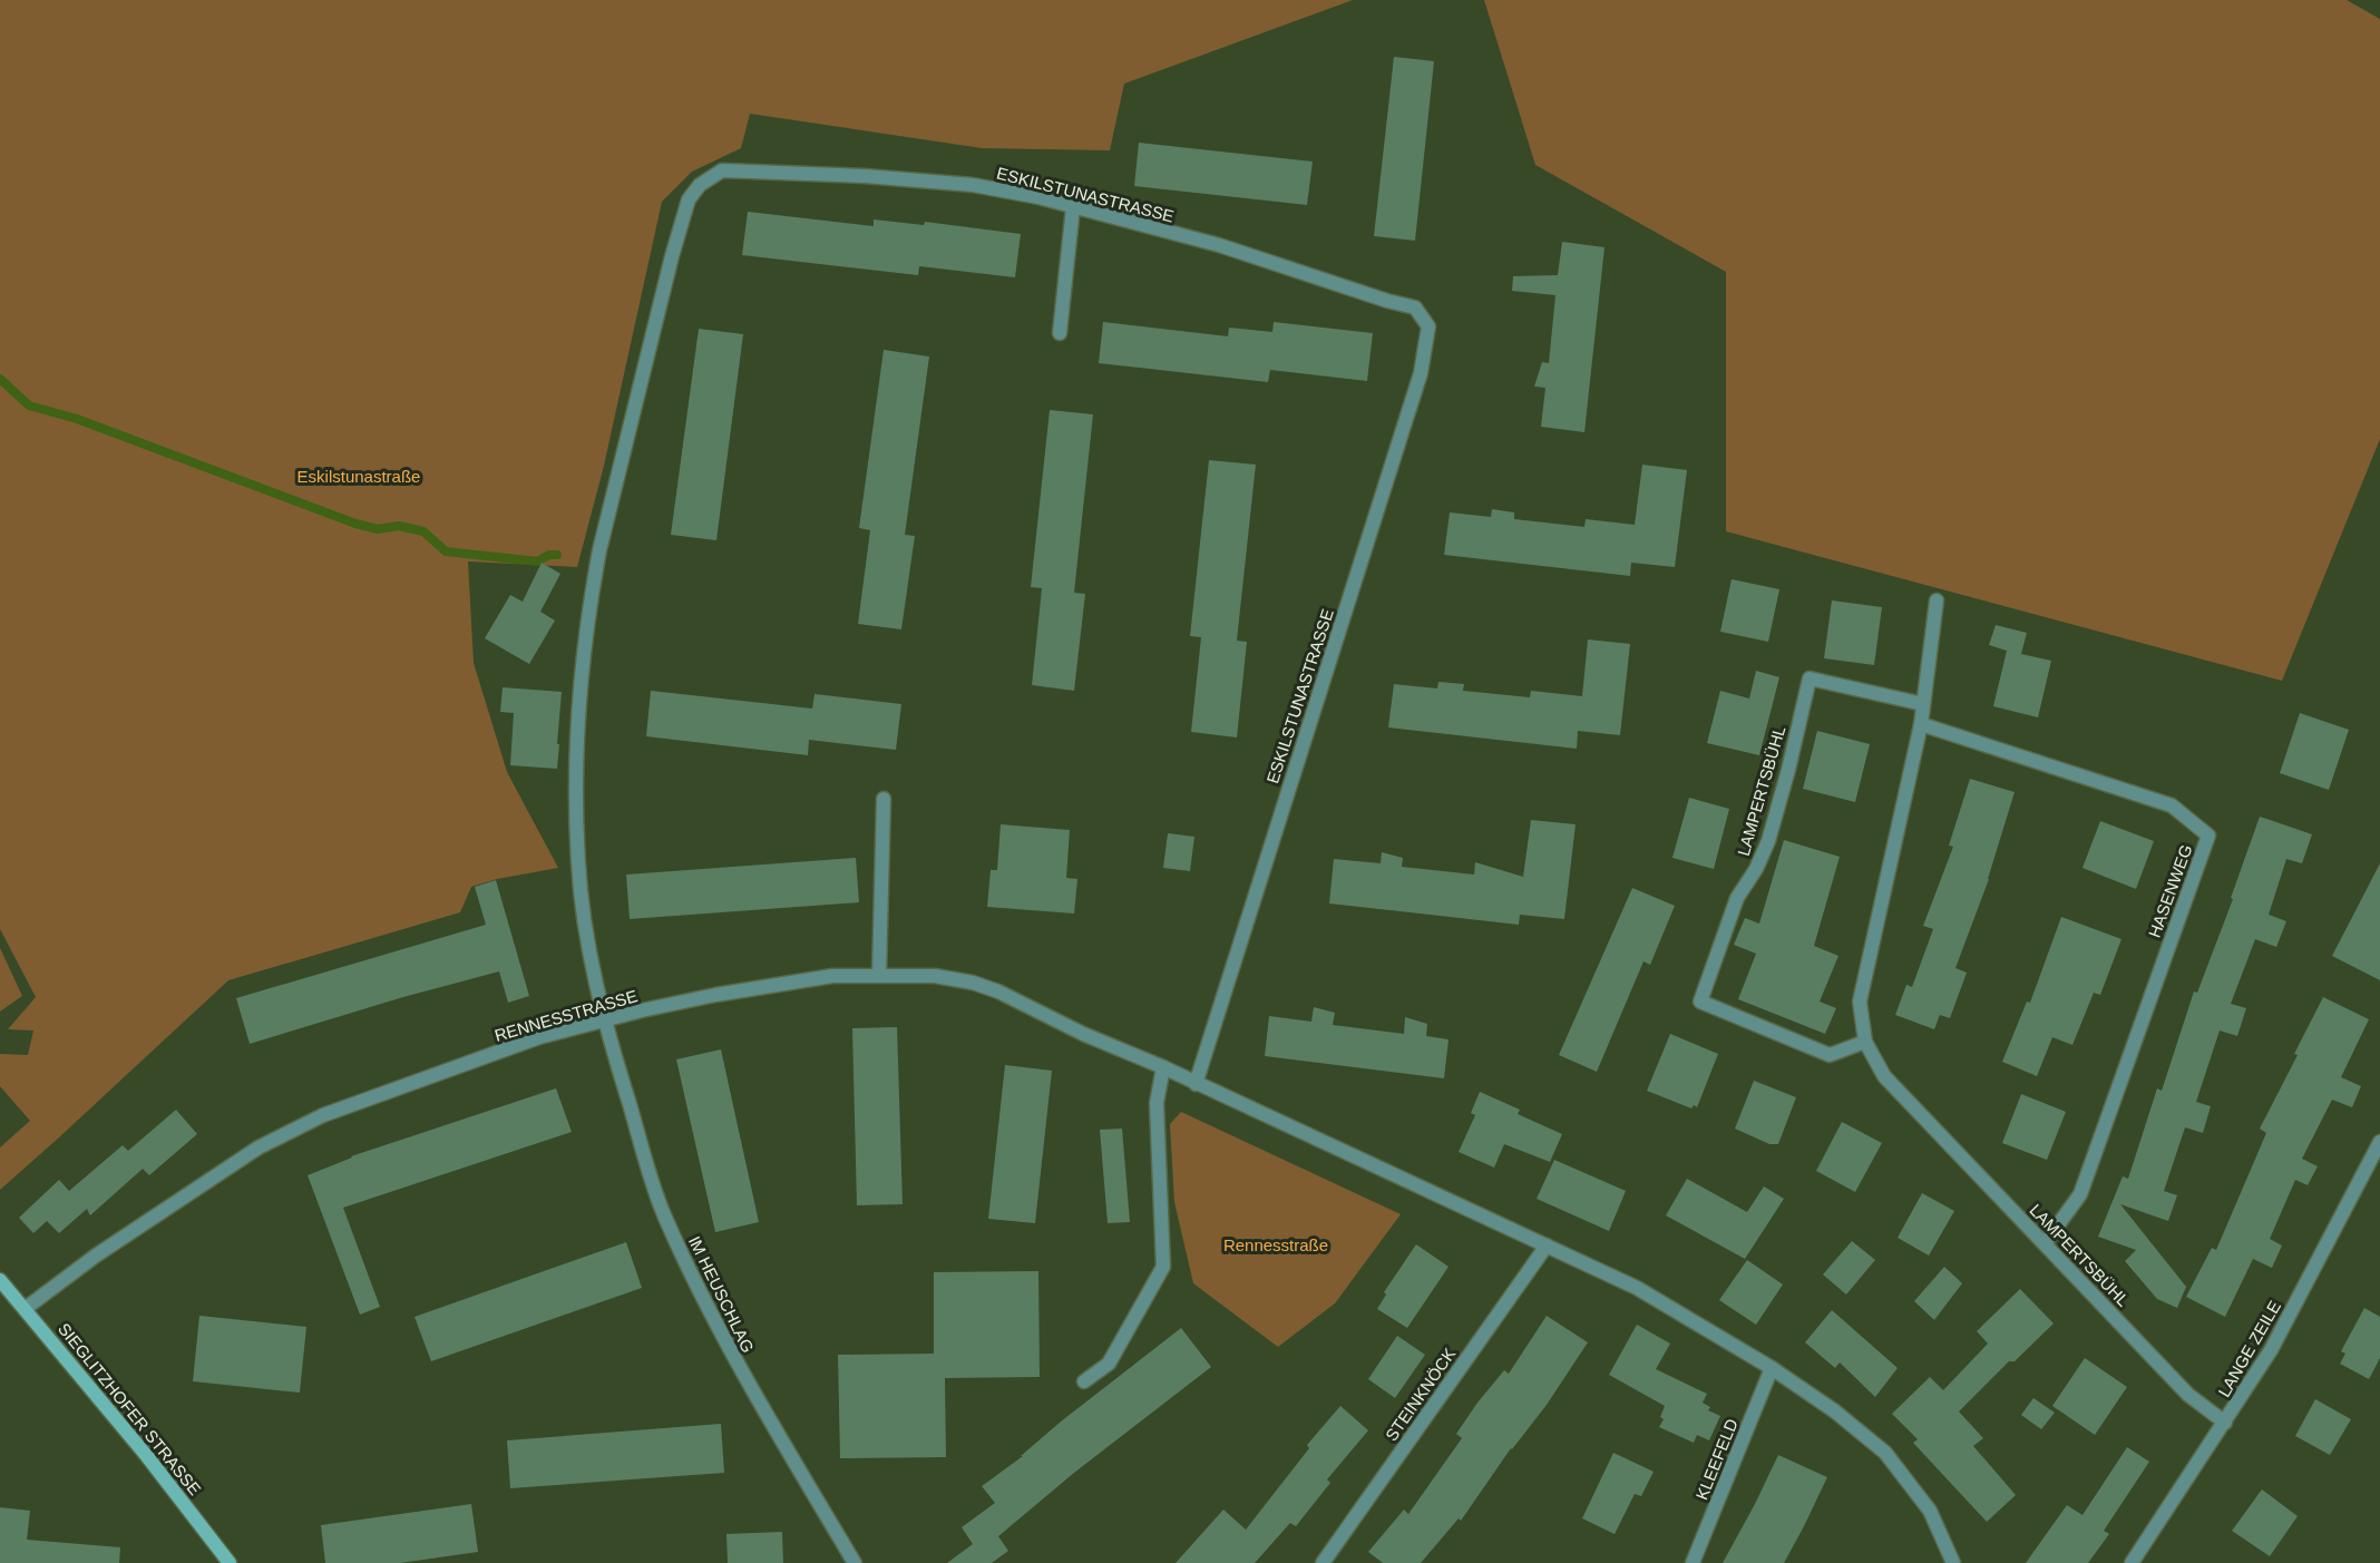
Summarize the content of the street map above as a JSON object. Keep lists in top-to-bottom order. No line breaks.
{"streets":{"main road":["SIEGLITZHOFER STRASSE"],"street":["ESKILSTUNASTRASSE","LAMPERTSBÜHL","HASENWEG","RENNESSTRASSE","IM HEUSCHLAG","LANGE ZEILE","STEINKNÖCK","KLEEFELD"]},"crossings":[["ESKILSTUNASTRASSE","RENNESSTRASSE"],["ESKILSTUNASTRASSE","IM HEUSCHLAG"],["LAMPERTSBÜHL","HASENWEG"],["LAMPERTSBÜHL","LANGE ZEILE"],["RENNESSTRASSE","IM HEUSCHLAG"],["RENNESSTRASSE","STEINKNÖCK"],["RENNESSTRASSE","SIEGLITZHOFER STRASSE"],["RENNESSTRASSE","KLEEFELD"]],"parks":["Eskilstunastraße","Rennesstraße"]}
